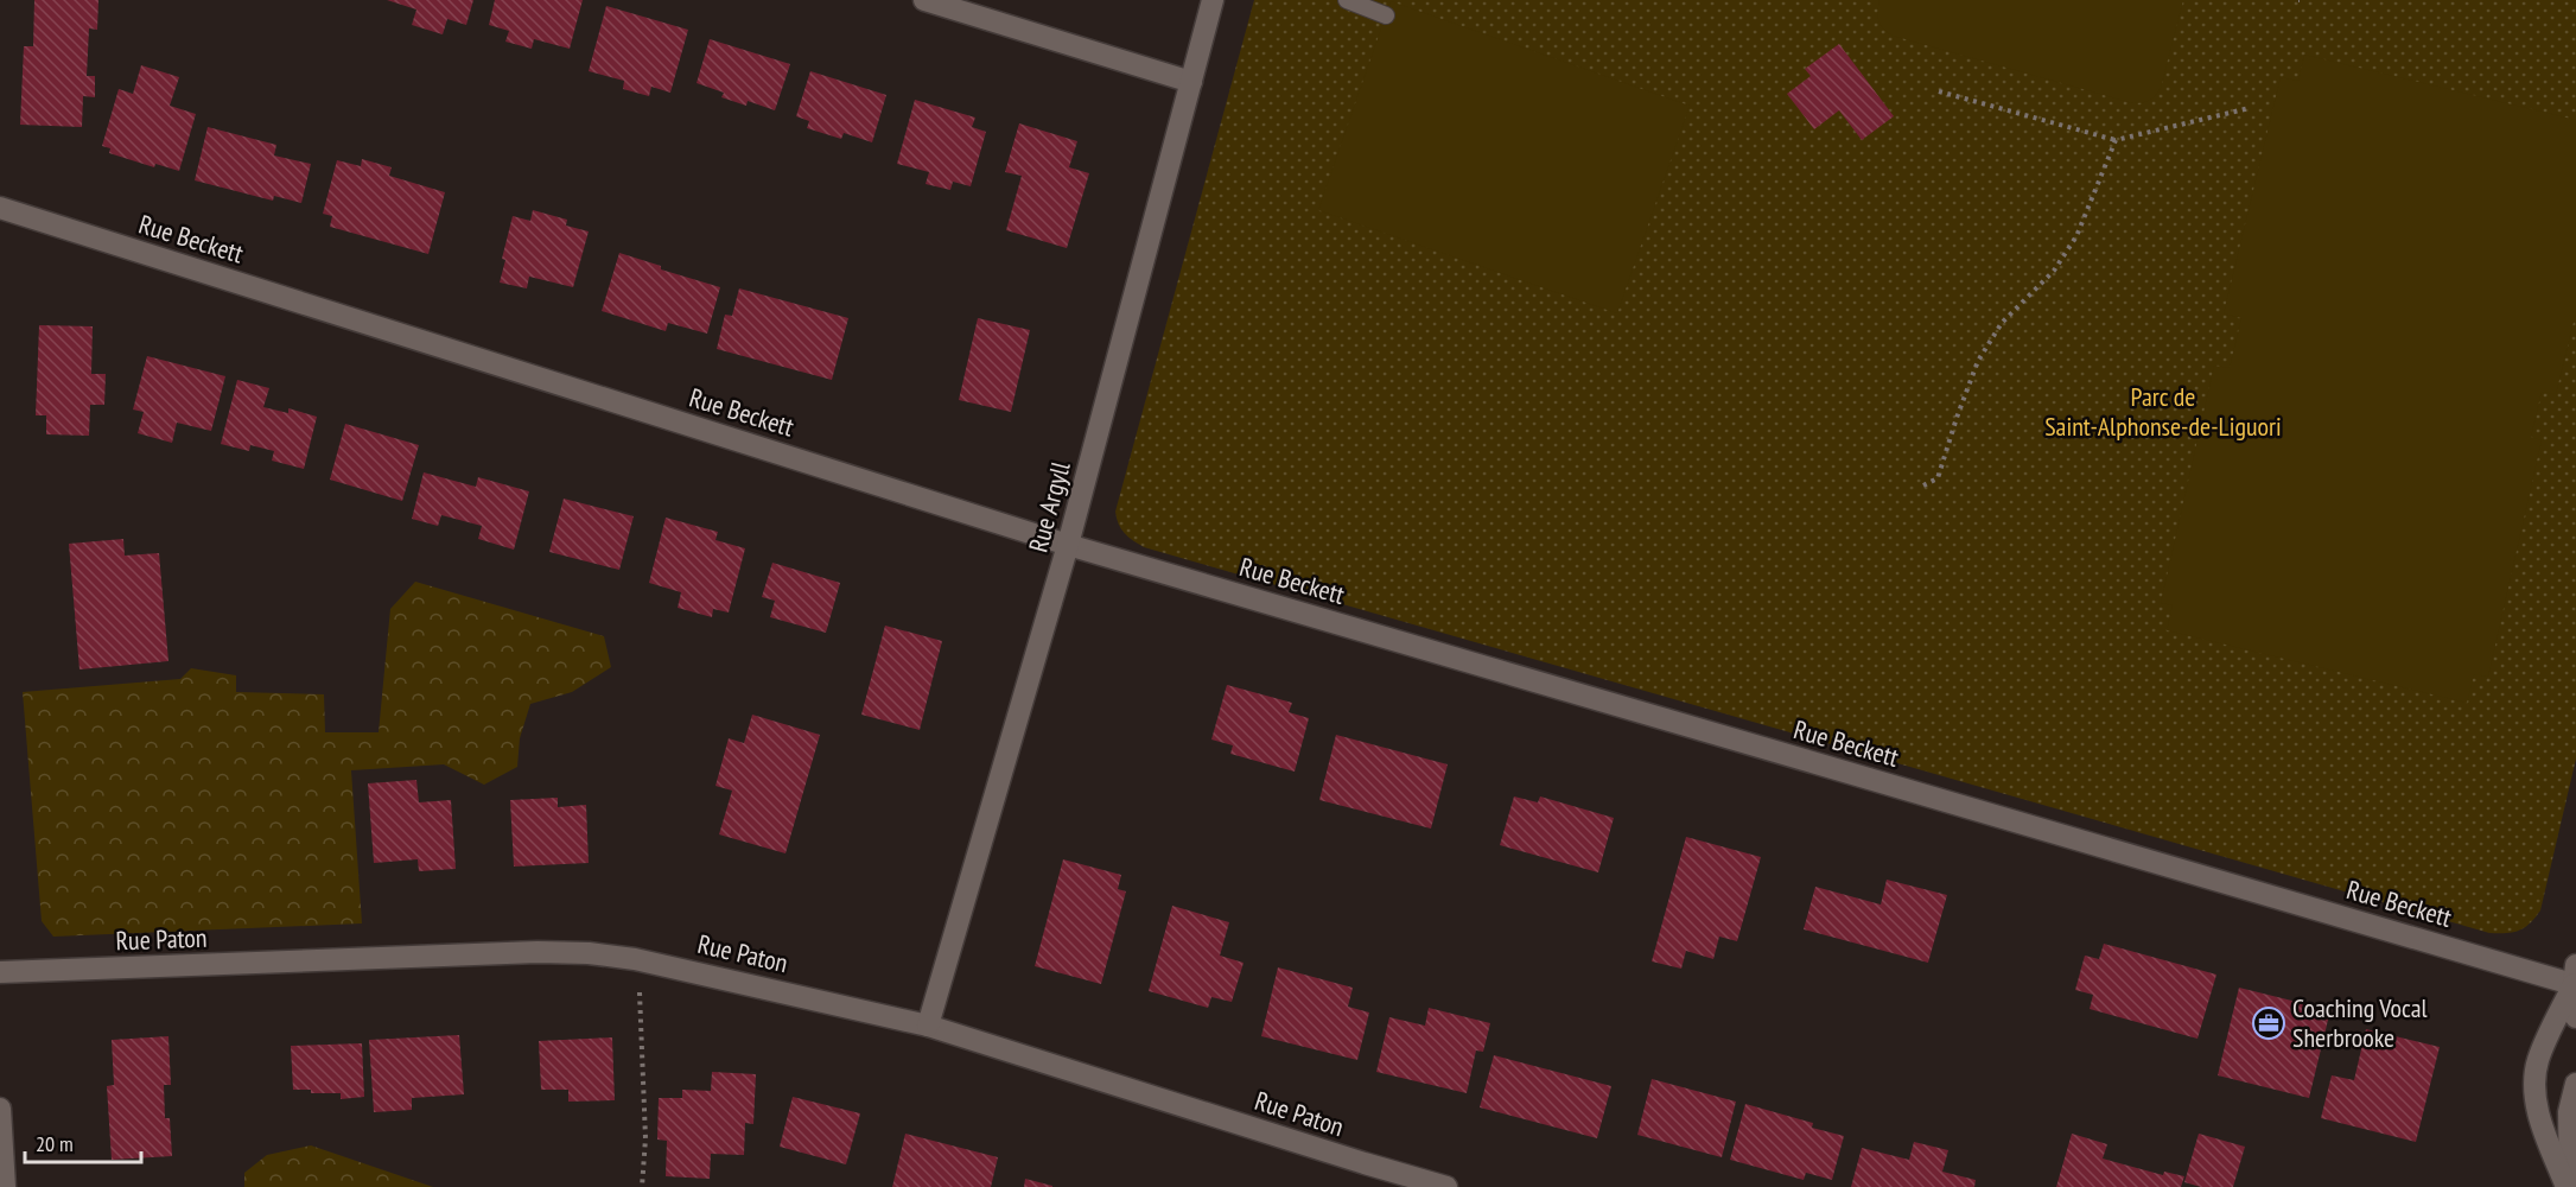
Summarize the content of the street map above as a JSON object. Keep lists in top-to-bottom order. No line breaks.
{"streets":{"street":["Rue Beckett","Rue Argyll","Rue Paton"]},"crossings":[["Rue Beckett","Rue Argyll"],["Rue Argyll","Rue Paton"]],"parks":["Parc de Saint-Alphonse-de-Liguori"],"places":{"office":["Coaching Vocal Sherbrooke"]},"scale_bar":"20 m"}
